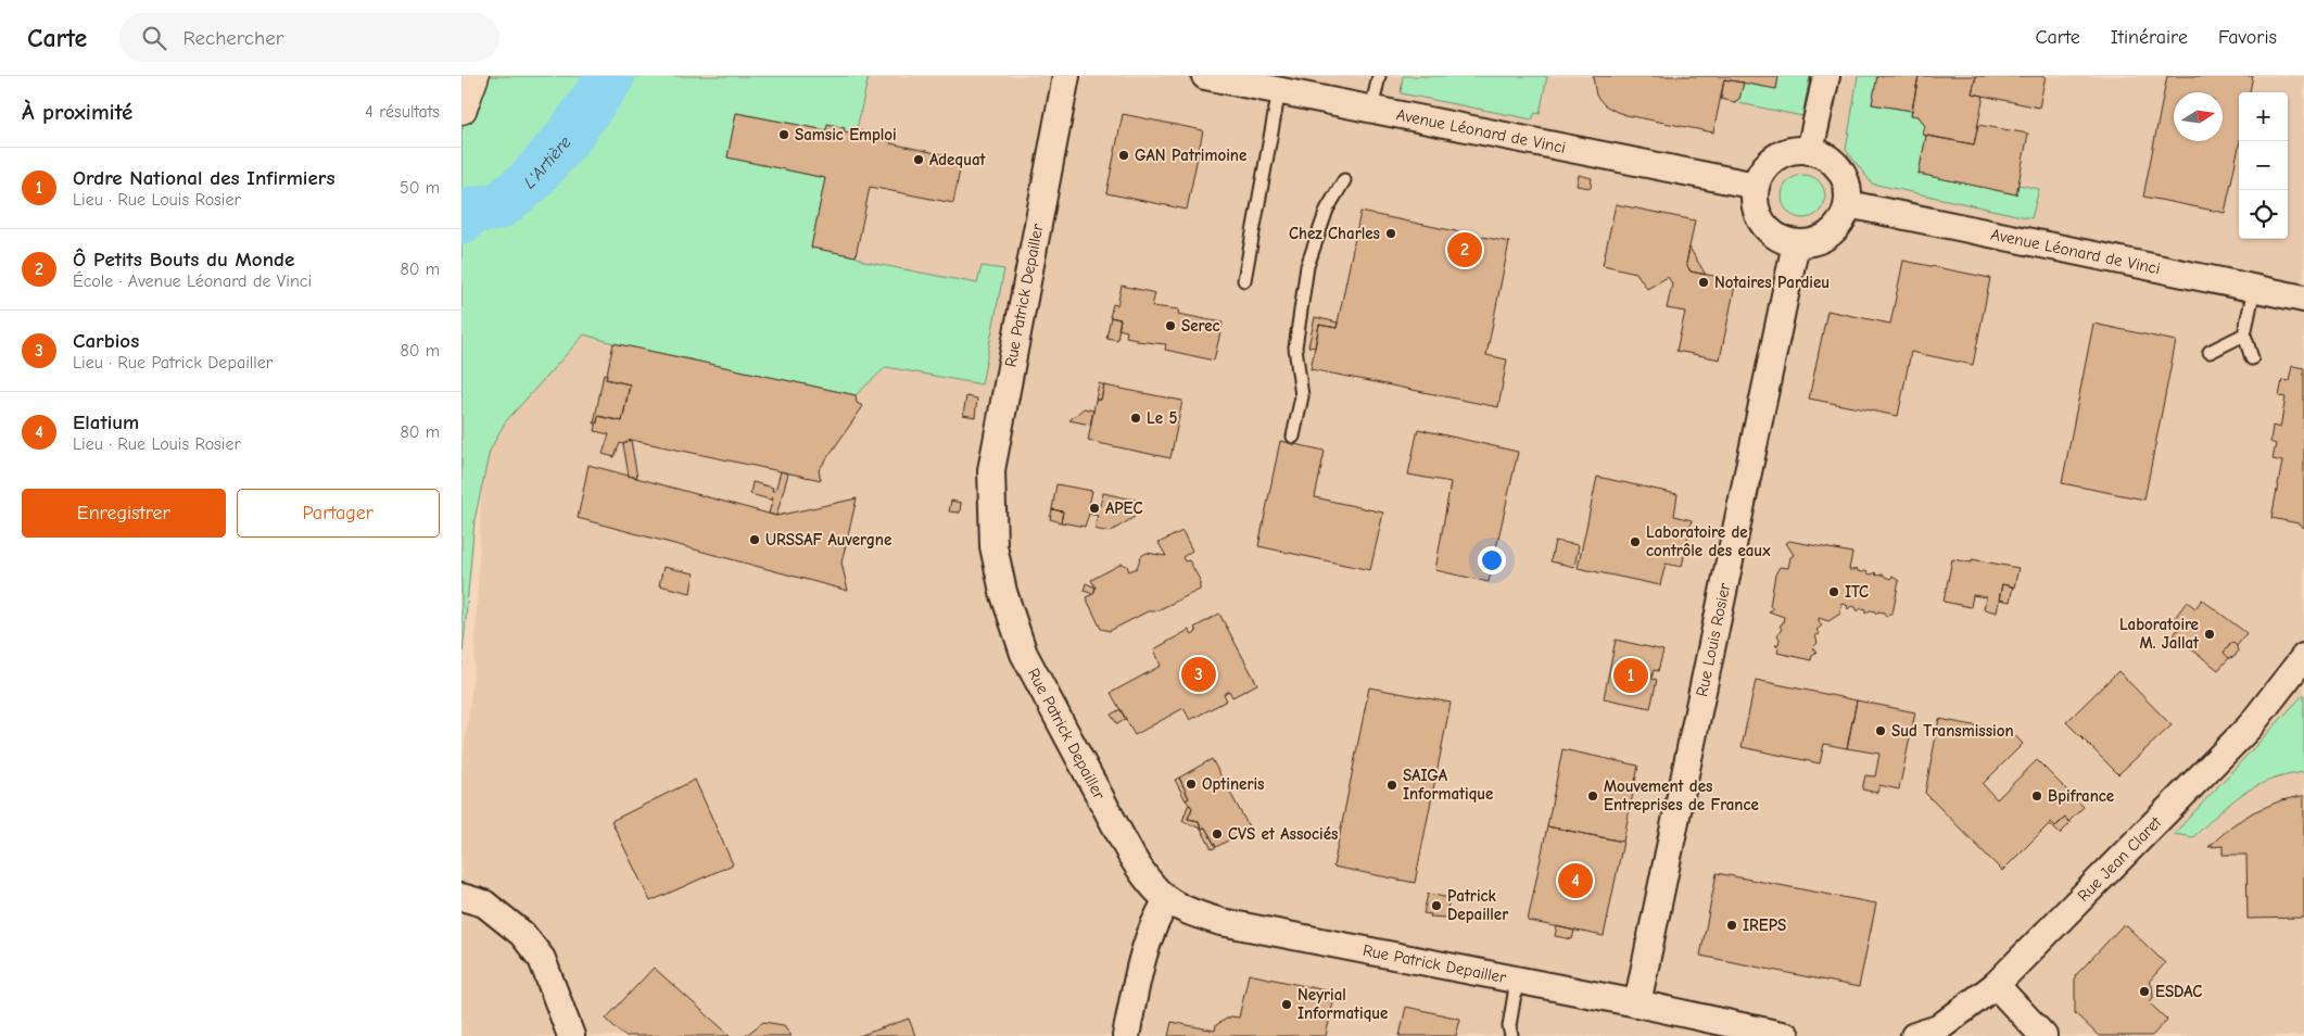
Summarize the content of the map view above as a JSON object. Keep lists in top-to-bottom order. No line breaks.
{"streets":{"street":["Avenue Léonard de Vinci","Rue Patrick Depailler","Rue Louis Rosier","Rue Jean Claret"]},"crossings":[["Avenue Léonard de Vinci","Rue Louis Rosier"],["Rue Patrick Depailler","Rue Louis Rosier"]],"water":["L'Artière"],"places":["Samsic Emploi","GAN Patrimoine","Adequat","Chez Charles","Notaires Pardieu","Serec","Le 5","APEC","URSSAF Auvergne","Laboratoire de contrôle des eaux","ITC","Laboratoire M. Jallat","Sud Transmission","Optineris","SAIGA Informatique","Mouvement des Entreprises de France","Bpifrance","CVS et Associés","Patrick Depailler","IREPS","ESDAC","Neyrial Informatique"],"north":"right","page":{"header":"Carte","search":"Rechercher","nav":["Carte","Itinéraire","Favoris"],"heading":["À proximité","4 résultats"],"map_buttons":["+","−"],"list":[{"mark":"1","name":"Ordre National des Infirmiers","note":"Lieu · Rue Louis Rosier","value":"50 m"},{"mark":"2","name":"Ô Petits Bouts du Monde","note":"École · Avenue Léonard de Vinci","value":"80 m"},{"mark":"3","name":"Carbios","note":"Lieu · Rue Patrick Depailler","value":"80 m"},{"mark":"4","name":"Elatium","note":"Lieu · Rue Louis Rosier","value":"80 m"}],"pins":["2","3","1","4"],"buttons":["Enregistrer","Partager"]}}
